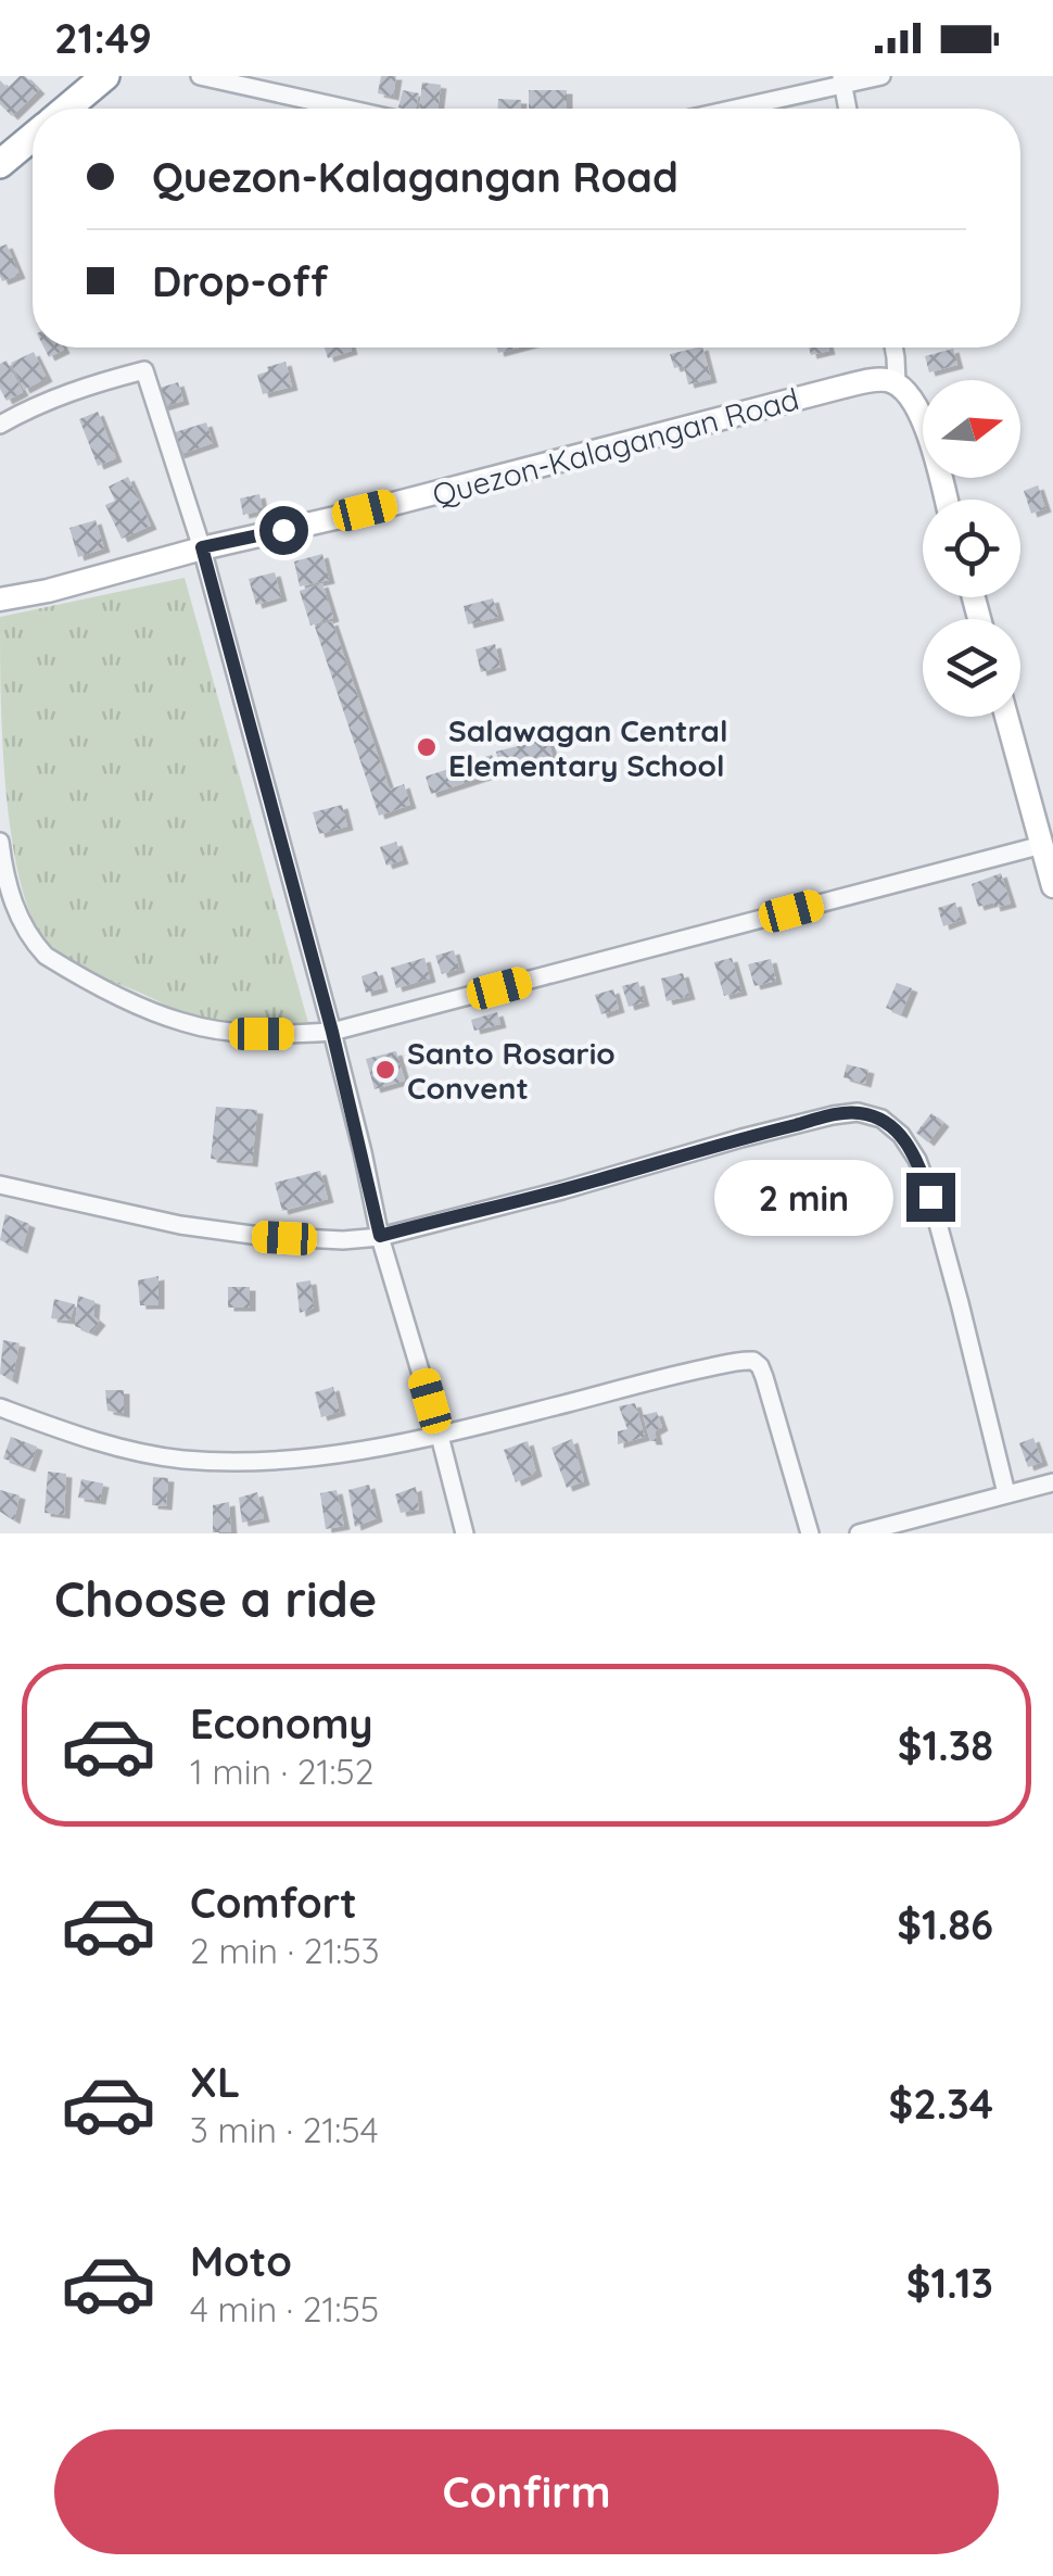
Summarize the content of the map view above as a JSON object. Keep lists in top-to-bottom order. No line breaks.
{"streets":{"main road":["Quezon-Kalagangan Road"]},"places":["Salawagan Central Elementary School","Santo Rosario Convent"],"north":"right","page":{"status":"21:49","banner":["Quezon-Kalagangan Road","Drop-off"],"bubble":"2 min","heading":"Choose a ride","list":[{"name":"Economy","note":"1 min · 21:52","value":"$1.38"},{"name":"Comfort","note":"2 min · 21:53","value":"$1.86"},{"name":"XL","note":"3 min · 21:54","value":"$2.34"},{"name":"Moto","note":"4 min · 21:55","value":"$1.13"}],"buttons":"Confirm"}}
